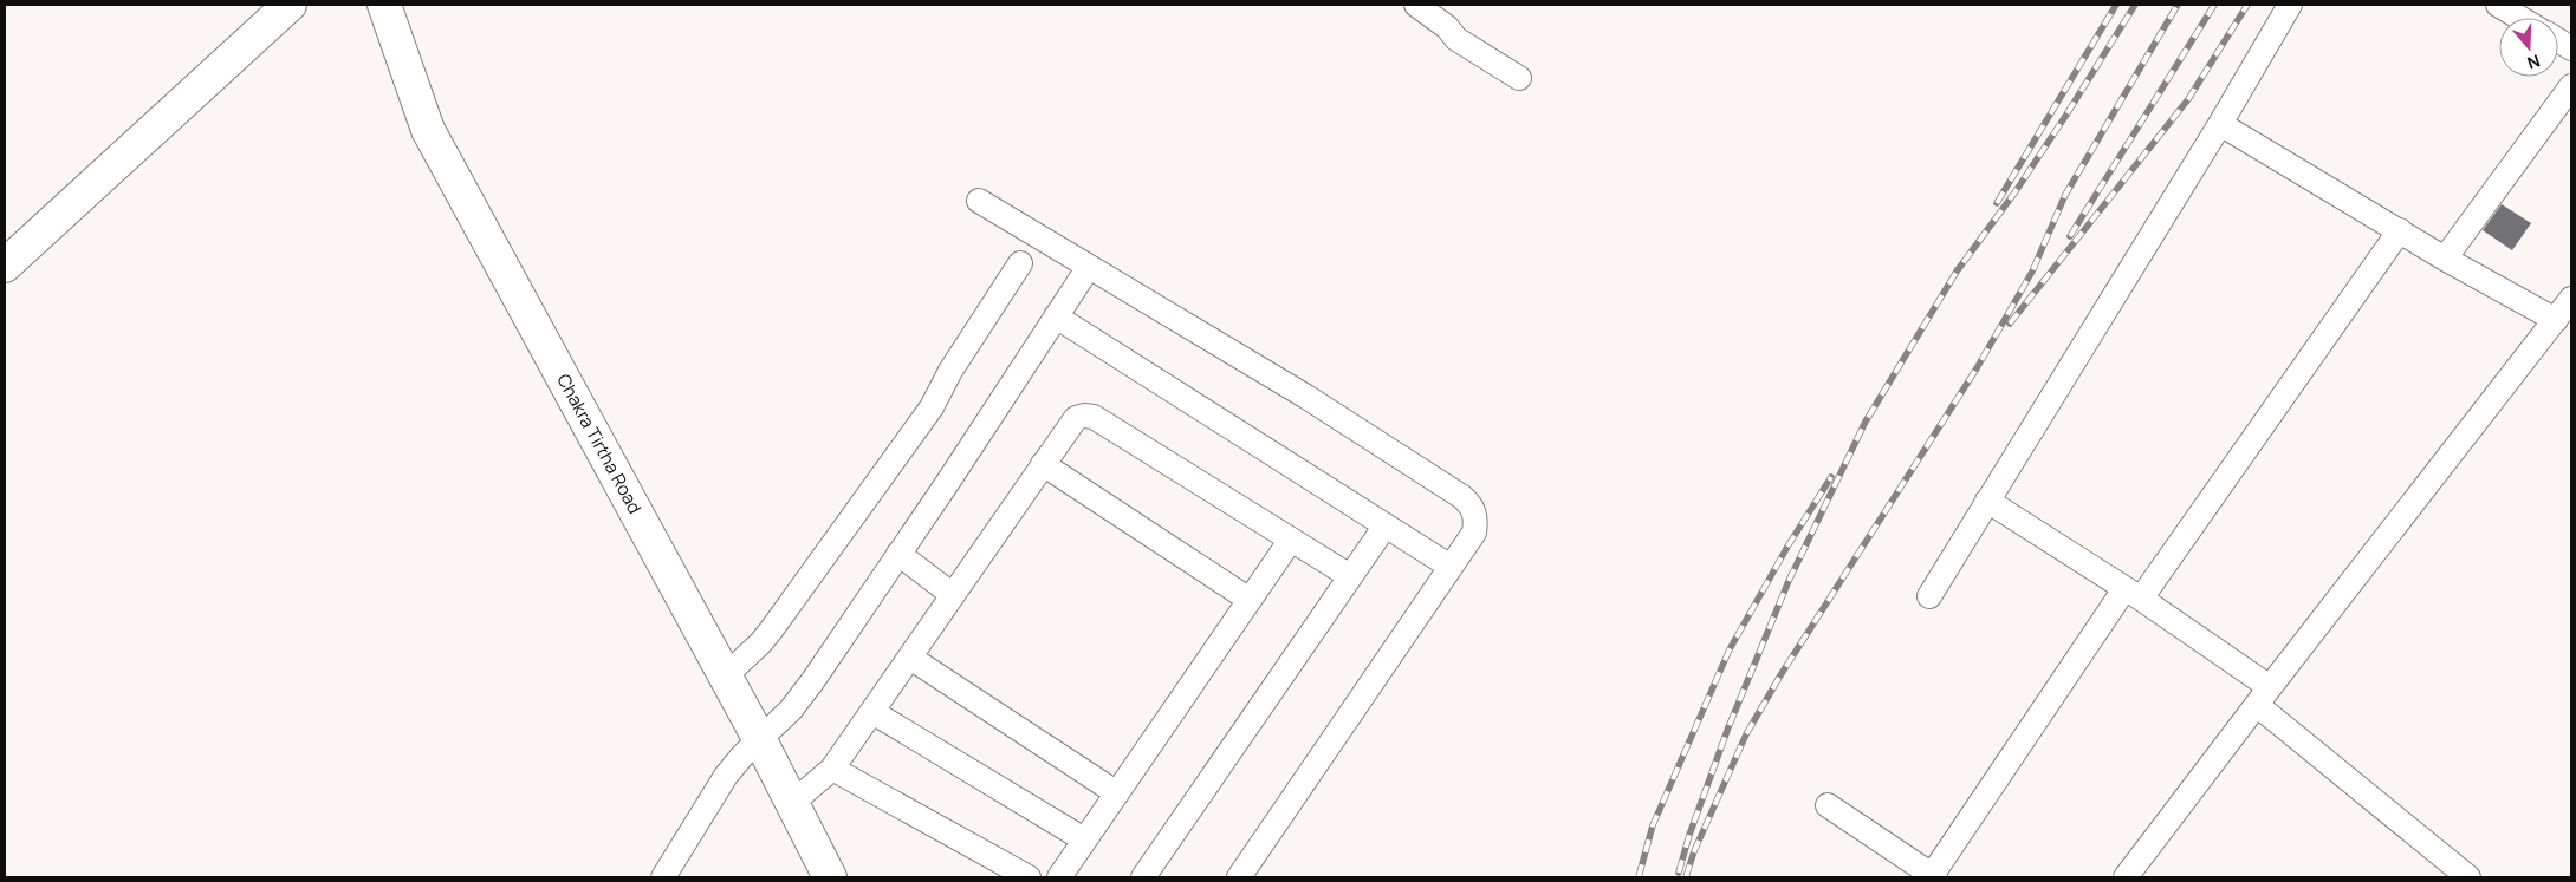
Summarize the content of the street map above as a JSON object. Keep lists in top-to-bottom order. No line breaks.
{"streets":{"main road":["Chakra Tirtha Road"]},"north":"bottom"}
